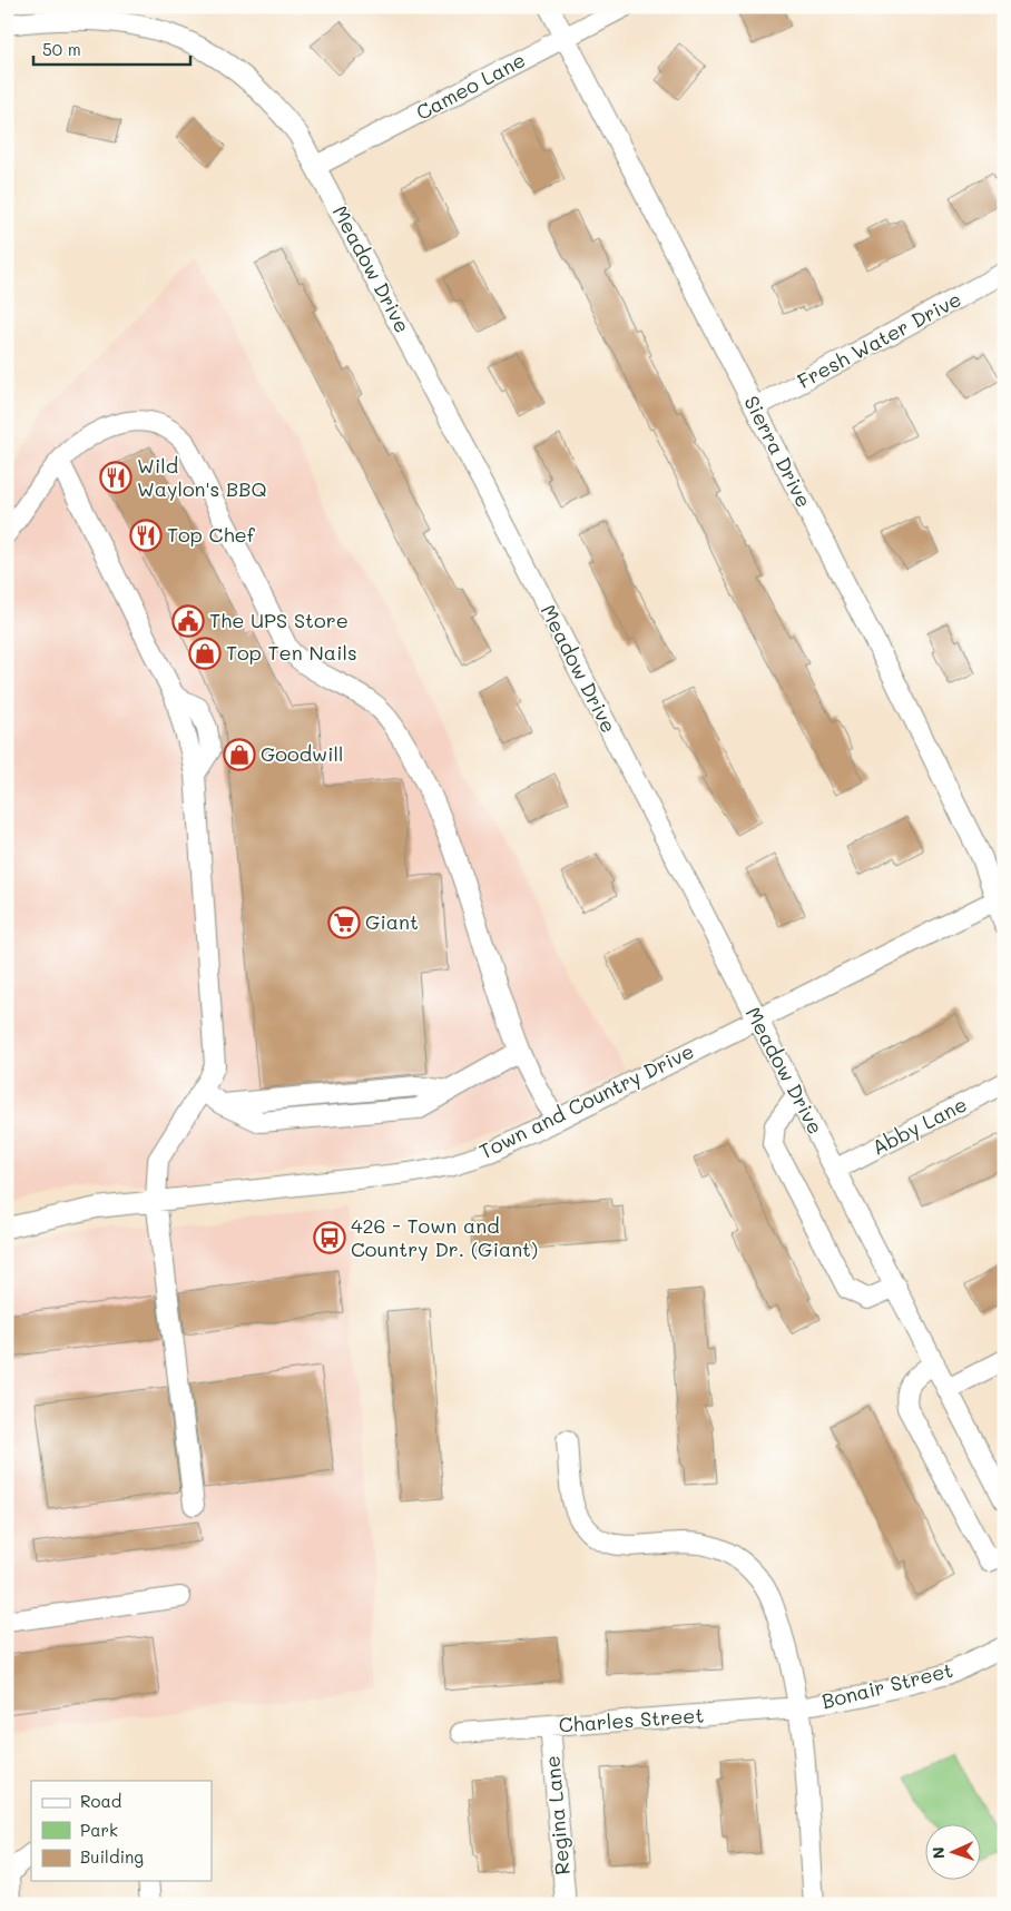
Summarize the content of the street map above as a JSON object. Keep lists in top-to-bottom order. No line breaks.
{"streets":{"street":["Cameo Lane","Meadow Drive","Fresh Water Drive","Sierra Drive","Town and Country Drive","Abby Lane","Bonair Street","Charles Street","Regina Lane"]},"crossings":[["Cameo Lane","Meadow Drive"],["Cameo Lane","Sierra Drive"],["Meadow Drive","Town and Country Drive"],["Meadow Drive","Abby Lane"],["Fresh Water Drive","Sierra Drive"],["Sierra Drive","Town and Country Drive"],["Bonair Street","Charles Street"],["Charles Street","Regina Lane"]],"places":{"restaurant":["Wild Waylon's BBQ","Top Chef"],"public building":["The UPS Store"],"shop":["Top Ten Nails","Goodwill"],"supermarket":["Giant"],"bus stop":["426 - Town and Country Dr. (Giant)"]},"legend":["Road","Park","Building"],"scale_bar":"50 m","north":"left"}
